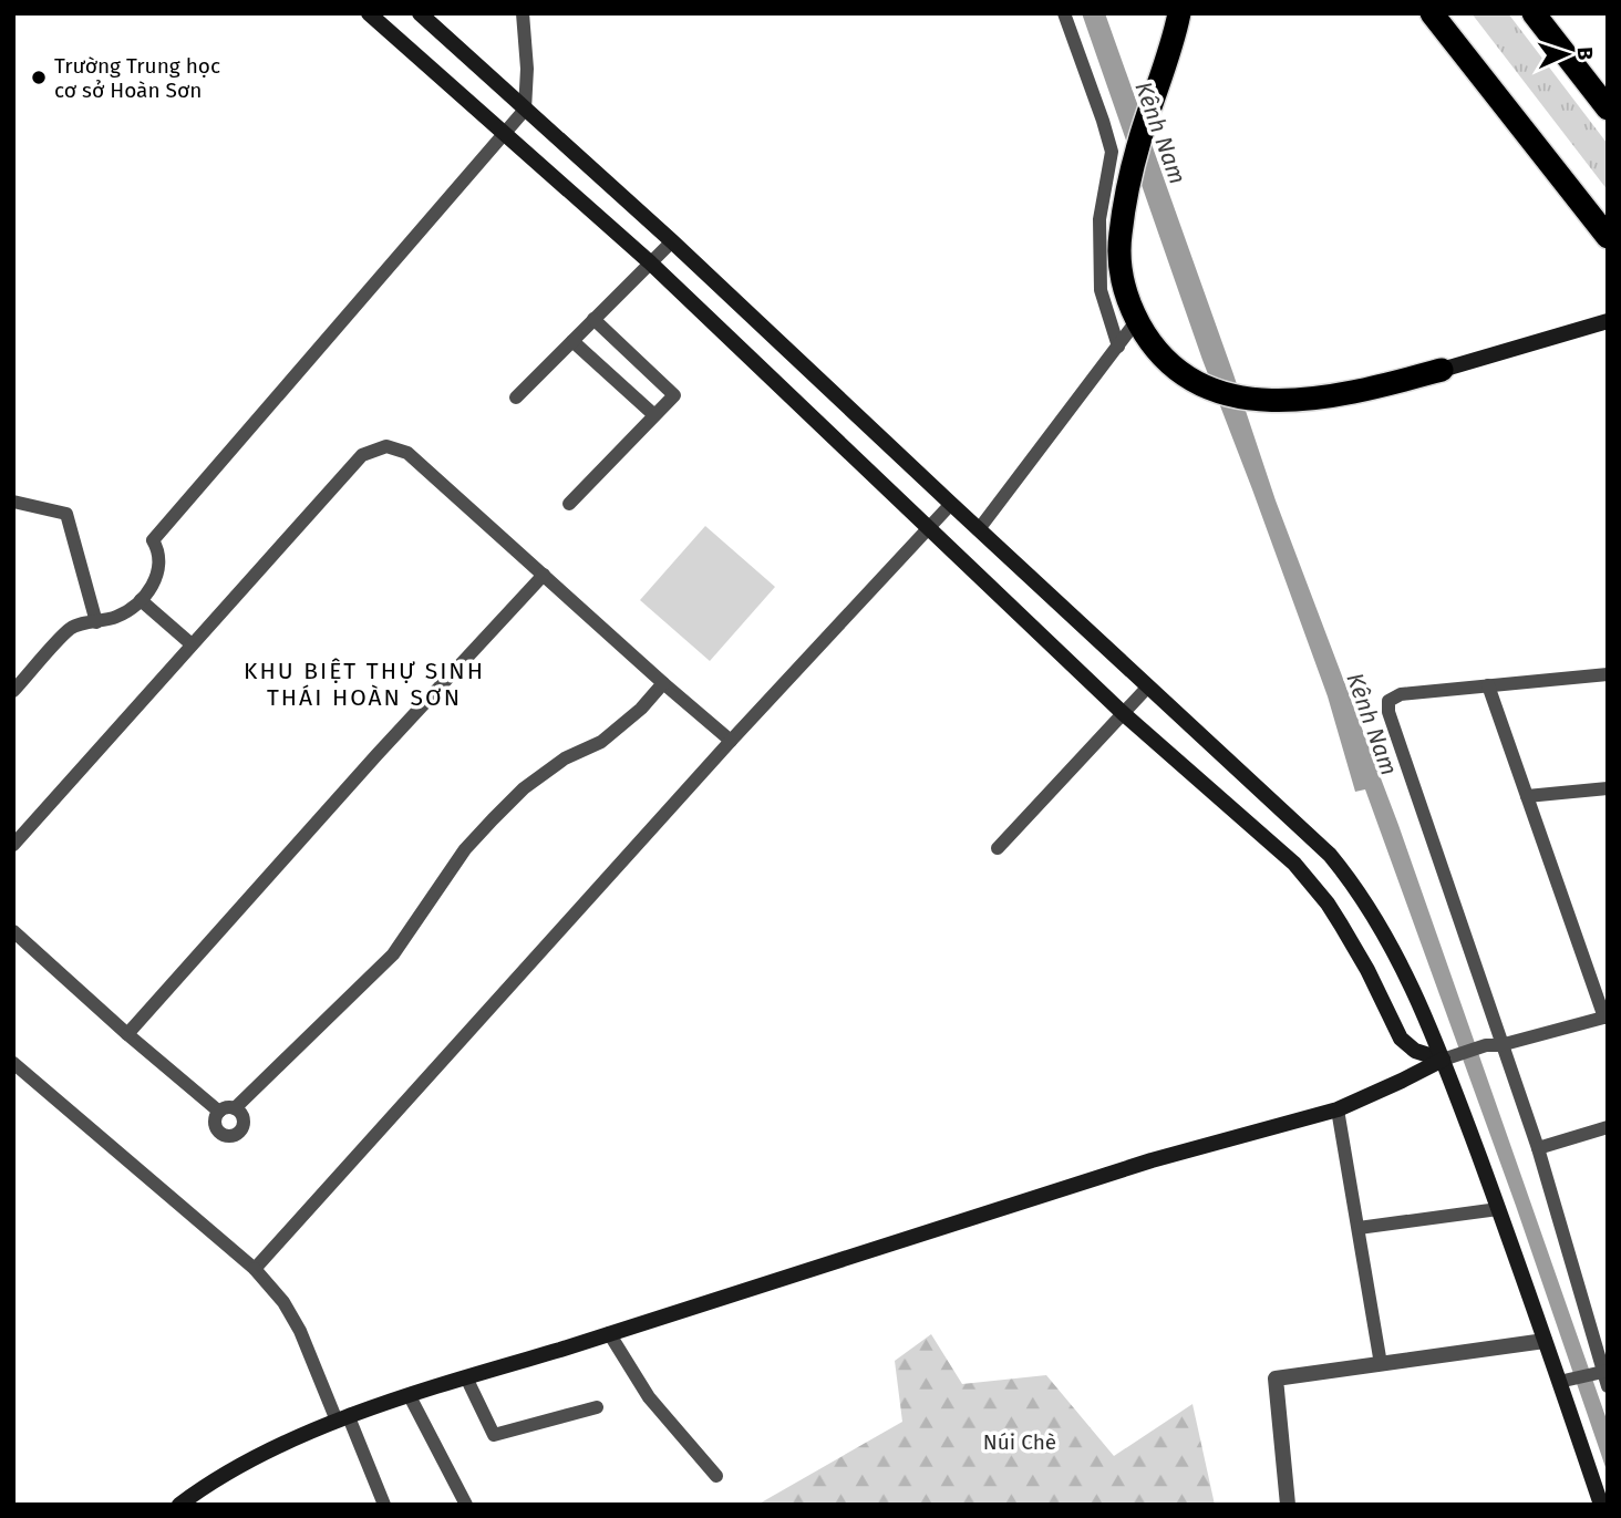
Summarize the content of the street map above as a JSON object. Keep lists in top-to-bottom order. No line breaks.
{"districts":["KHU BIỆT THỰ SINH THÁI HOÀN SƠN"],"water":["Kênh Nam"],"parks":["Núi Chè"],"places":["Trường Trung học cơ sở Hoàn Sơn"],"north":"right"}
